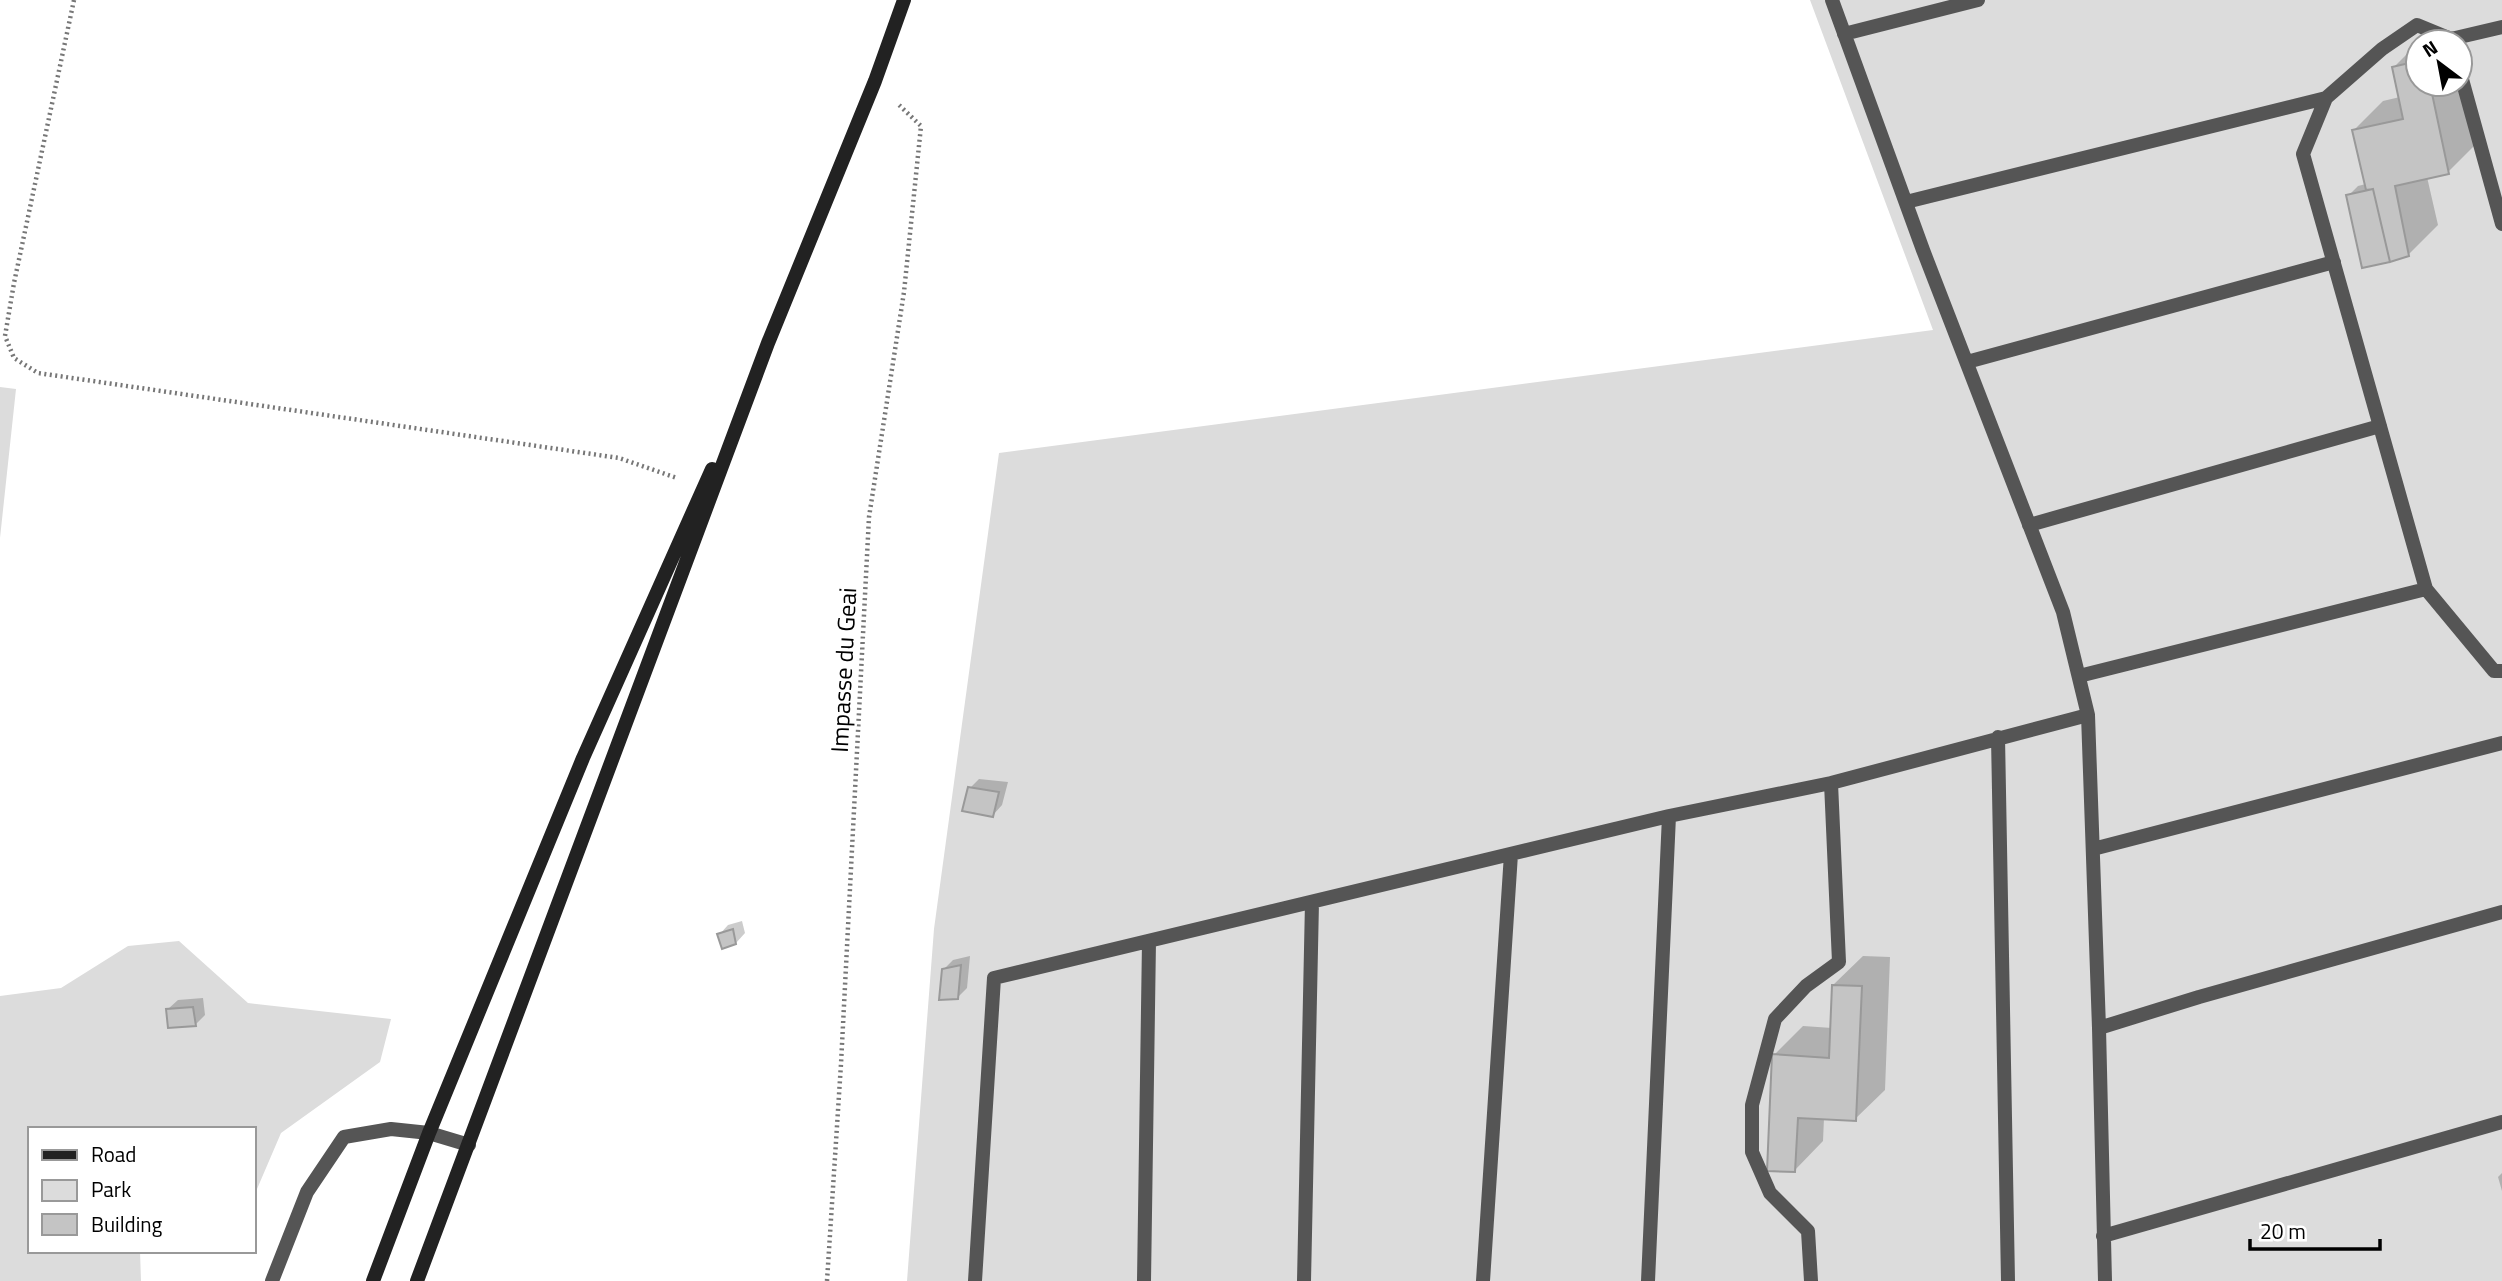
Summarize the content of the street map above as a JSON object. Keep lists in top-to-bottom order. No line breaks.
{"streets":{"path":["Impasse du Geai"]},"legend":["Road","Park","Building"],"scale_bar":"20 m","north":"top left"}
